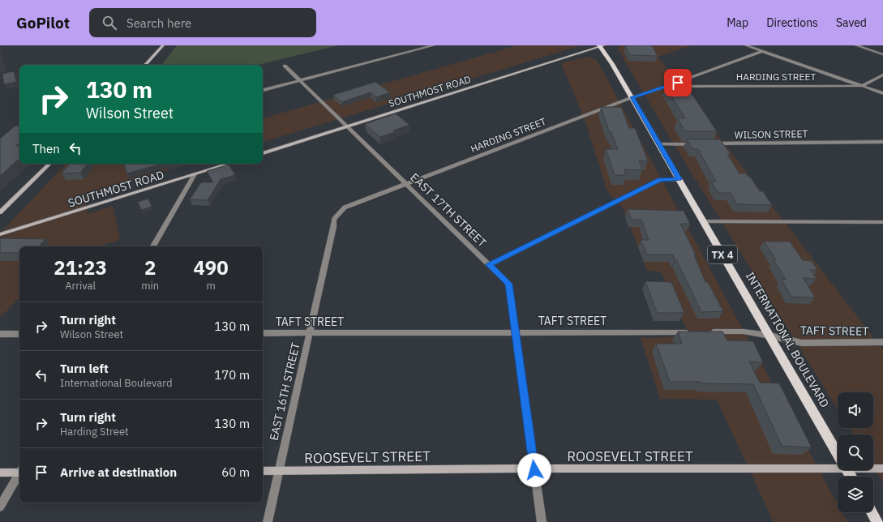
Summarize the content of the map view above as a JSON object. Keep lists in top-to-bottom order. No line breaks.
{"streets":{"main road":["TX 4","INTERNATIONAL BOULEVARD"],"street":["HARDING STREET","SOUTHMOST ROAD","WILSON STREET","EAST 17TH STREET","TAFT STREET","EAST 16TH STREET","ROOSEVELT STREET"]},"crossings":[["HARDING STREET","EAST 17TH STREET"],["HARDING STREET","INTERNATIONAL BOULEVARD"],["HARDING STREET","EAST 16TH STREET"],["SOUTHMOST ROAD","EAST 17TH STREET"],["SOUTHMOST ROAD","INTERNATIONAL BOULEVARD"],["EAST 17TH STREET","TAFT STREET"],["EAST 17TH STREET","ROOSEVELT STREET"],["TAFT STREET","INTERNATIONAL BOULEVARD"],["TAFT STREET","EAST 16TH STREET"],["EAST 16TH STREET","ROOSEVELT STREET"]],"page":{"header":"GoPilot","search":"Search here","nav":["Map","Directions","Saved"],"turn":["130 m","Wilson Street"],"then":"Then","eta":["21:23","Arrival","2","min","490","m"],"list":[{"name":"Turn right","note":"Wilson Street","value":"130 m"},{"name":"Turn left","note":"International Boulevard","value":"170 m"},{"name":"Turn right","note":"Harding Street","value":"130 m"},{"name":"Arrive at destination","value":"60 m"}]}}
